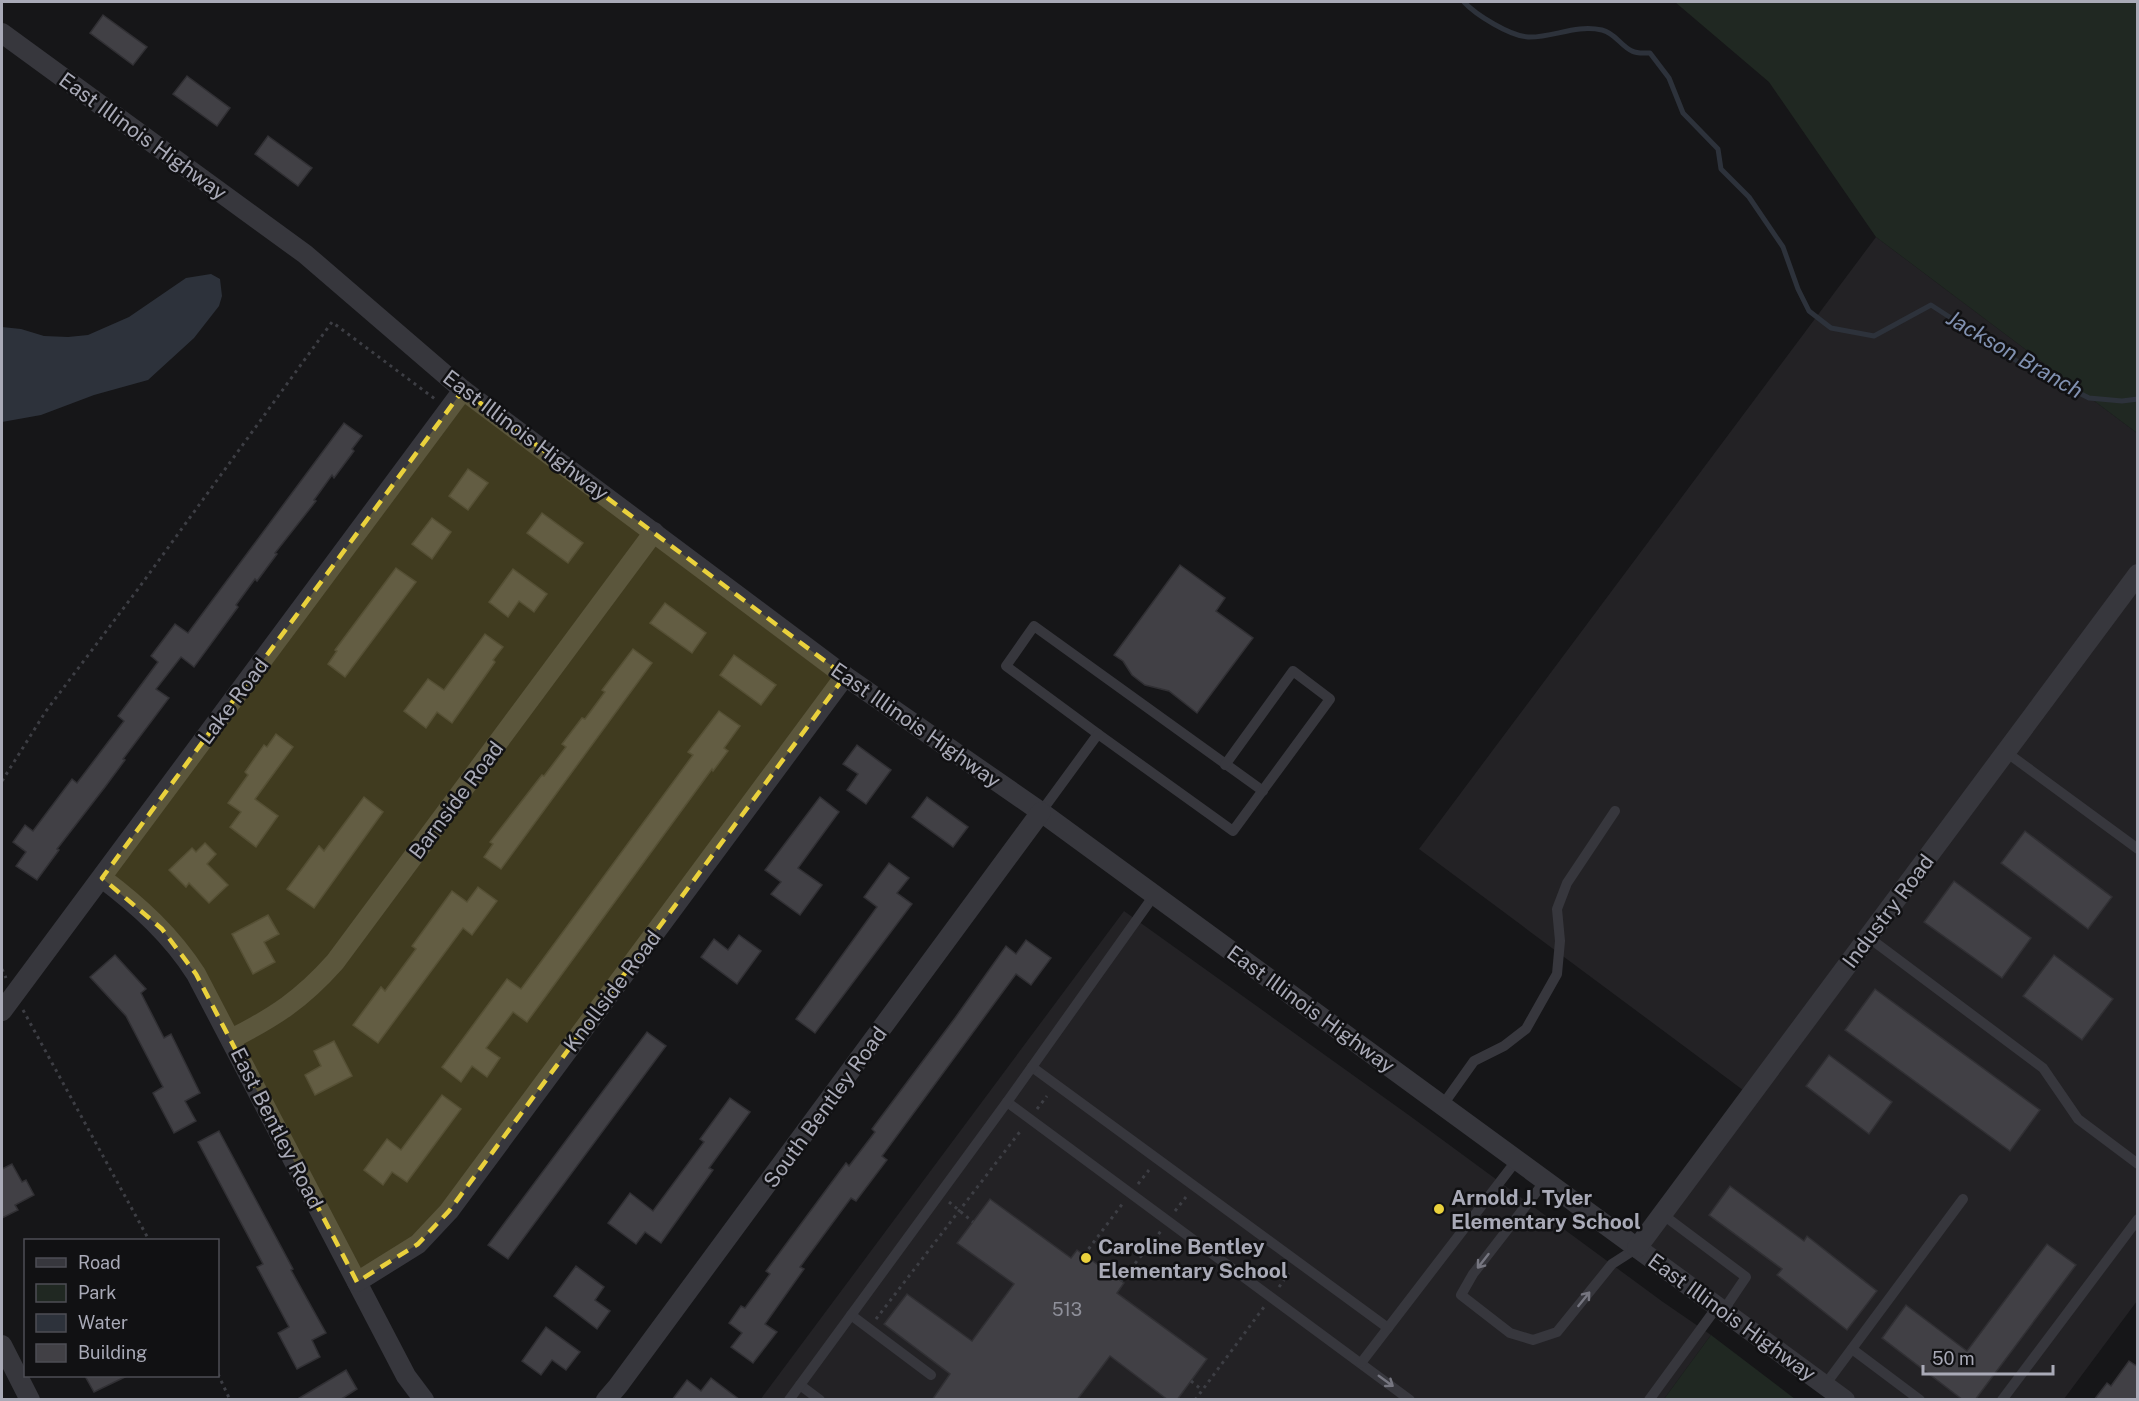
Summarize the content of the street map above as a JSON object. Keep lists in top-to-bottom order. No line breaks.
{"streets":{"street":["East Illinois Highway","Lake Road","Barnside Road","Industry Road","Knollside Road","South Bentley Road","East Bentley Road"]},"crossings":[["East Illinois Highway","Lake Road"],["East Illinois Highway","Barnside Road"],["East Illinois Highway","Industry Road"],["East Illinois Highway","Knollside Road"],["East Illinois Highway","South Bentley Road"],["Lake Road","East Bentley Road"],["Barnside Road","East Bentley Road"],["Knollside Road","East Bentley Road"]],"water":["Jackson Branch"],"places":["Arnold J. Tyler Elementary School","Caroline Bentley Elementary School"],"house_numbers":["513"],"legend":["Road","Park","Water","Building"],"scale_bar":"50 m"}
